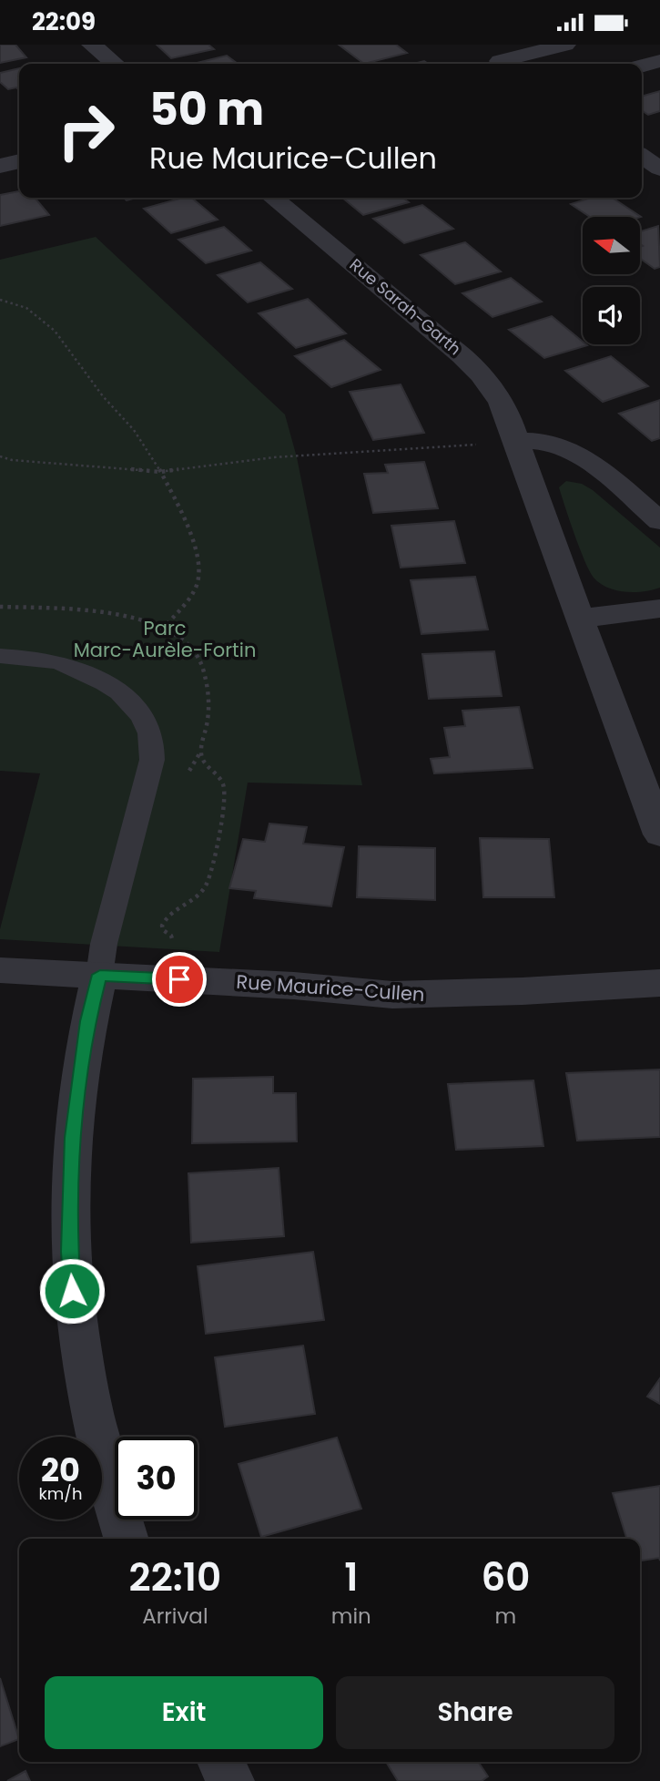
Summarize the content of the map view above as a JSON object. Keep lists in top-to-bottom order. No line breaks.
{"streets":{"street":["Rue Sarah-Garth","Rue Maurice-Cullen"]},"parks":["Parc Marc-Aurèle-Fortin"],"north":"left","page":{"status":"22:09","turn":["50 m","Rue Maurice-Cullen"],"speed":"20 km/h","limit":"30","eta":["22:10","Arrival","1","min","60","m"],"buttons":["Exit","Share"]}}
